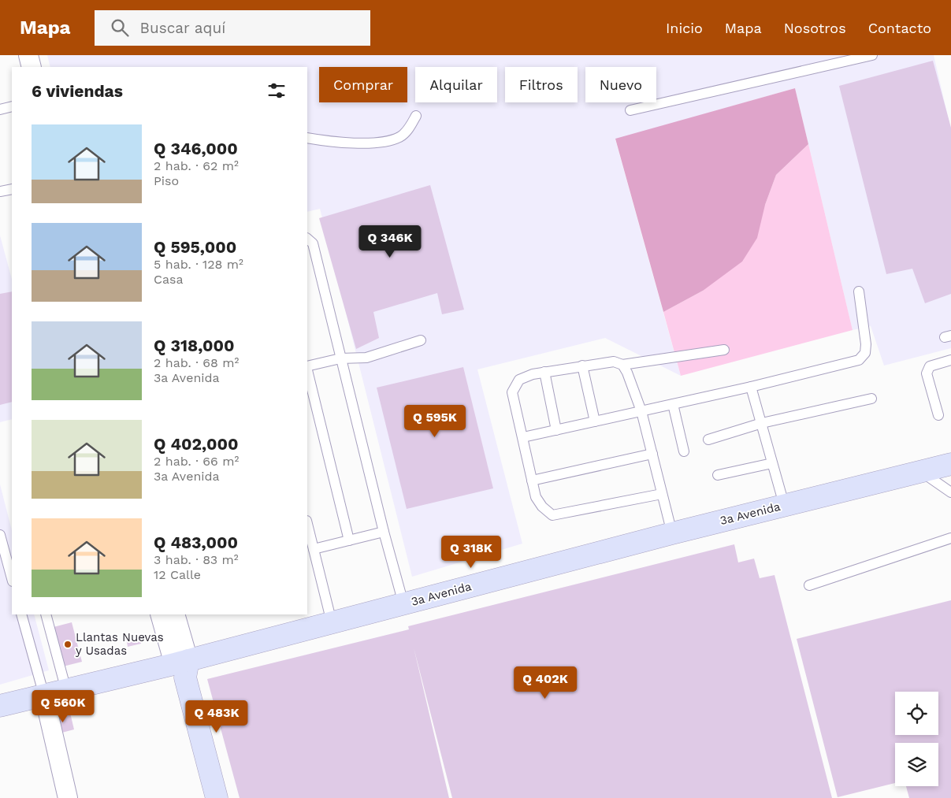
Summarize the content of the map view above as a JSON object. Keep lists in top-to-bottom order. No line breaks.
{"streets":{"main road":["3a Avenida"]},"places":["Llantas Nuevas y Usadas"],"page":{"header":"Mapa","search":"Buscar aquí","nav":["Inicio","Mapa","Nosotros","Contacto"],"chip":["Comprar","Alquilar","Filtros","Nuevo"],"heading":"6 viviendas","list":[{"name":"Q 346,000","note":"2 hab. · 62 m² · Piso"},{"name":"Q 595,000","note":"5 hab. · 128 m² · Casa"},{"name":"Q 318,000","note":"2 hab. · 68 m² · 3a Avenida"},{"name":"Q 402,000","note":"2 hab. · 66 m² · 3a Avenida"},{"name":"Q 483,000","note":"3 hab. · 83 m² · 12 Calle"}],"price":["Q 346K","Q 595K","Q 318K","Q 402K","Q 560K","Q 483K"]}}
